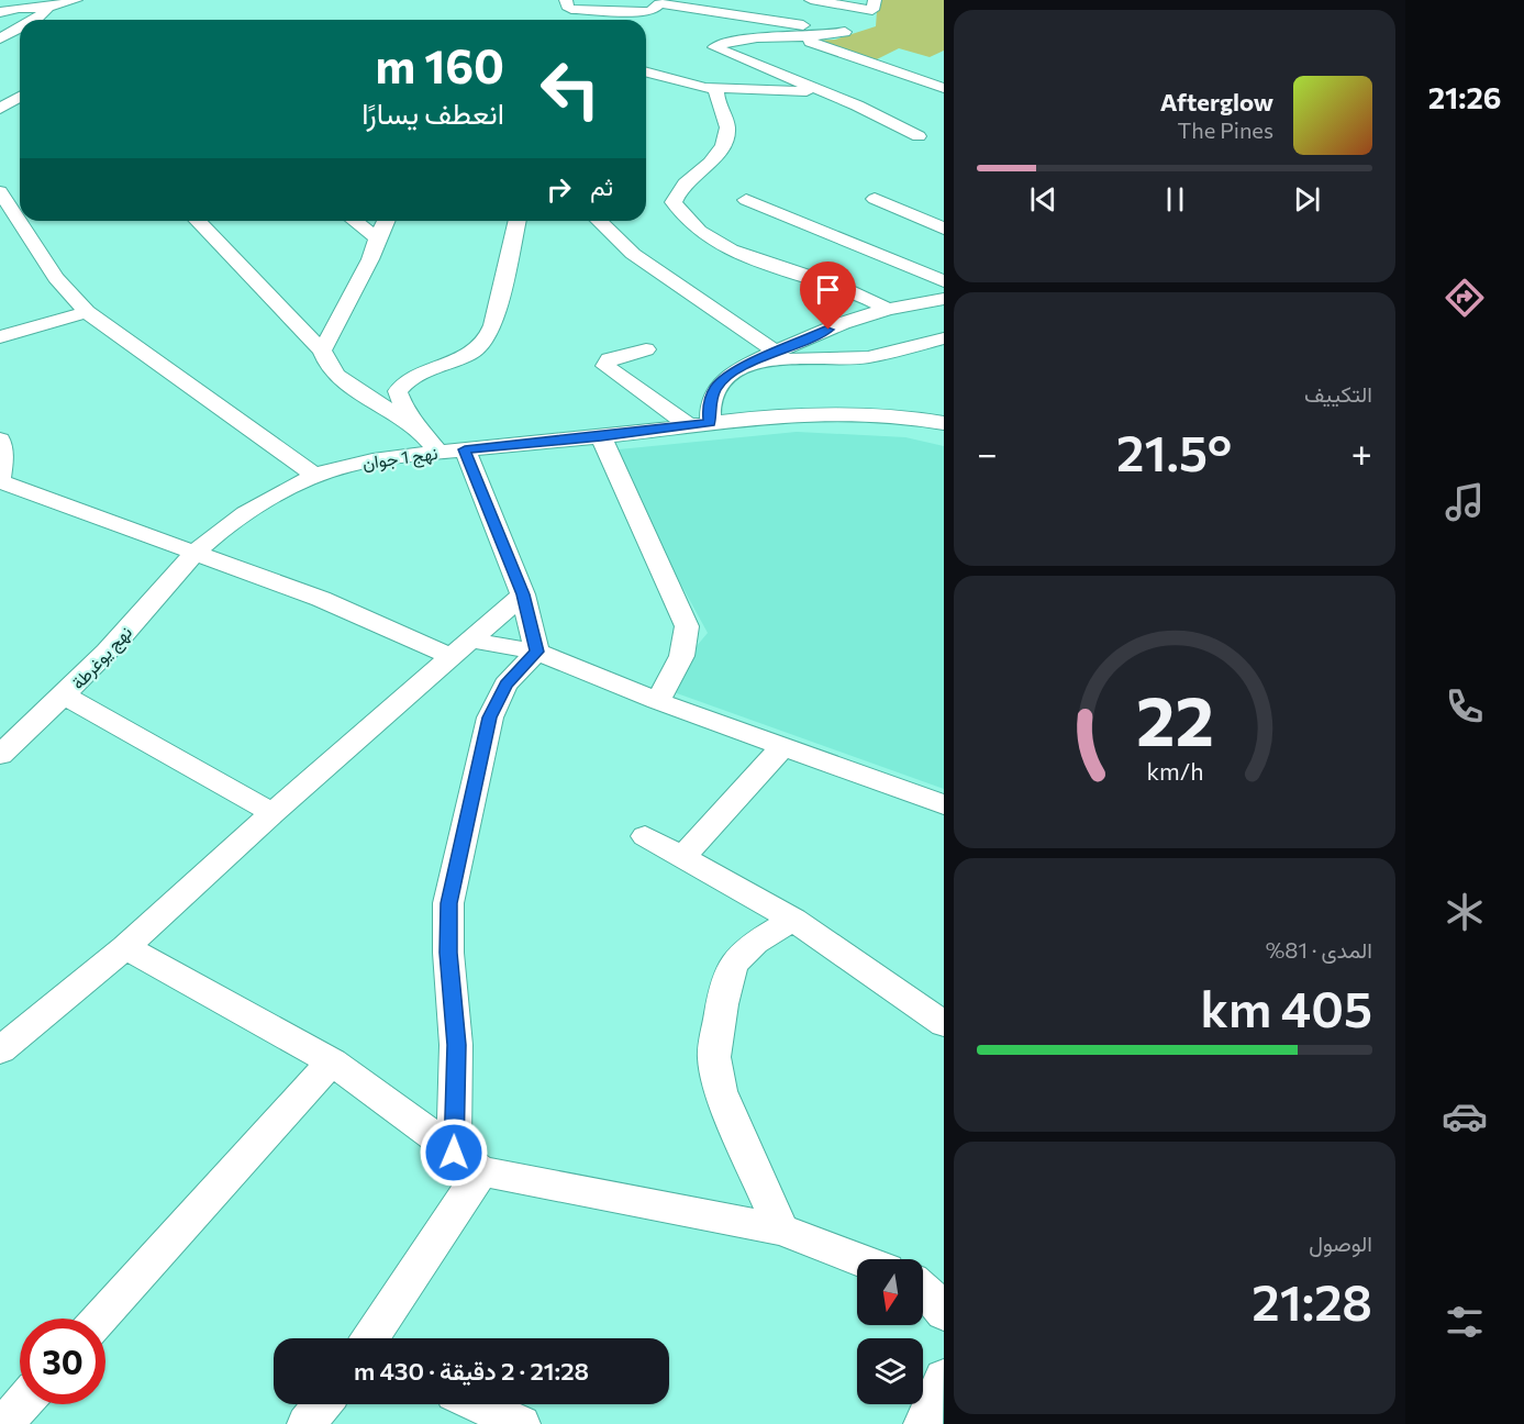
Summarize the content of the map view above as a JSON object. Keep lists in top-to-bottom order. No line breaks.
{"streets":{"street":["نهج 1 جوان","نهج يوغرطة"]},"crossings":[["نهج 1 جوان","نهج يوغرطة"]],"north":"bottom","page":{"tabs":"21:26","turn":["160 m","انعطف يسارًا"],"song":["Afterglow","The Pines"],"then":"ثم","tile":["التكييف",["المدى · 81%","405 km"],["الوصول","21:28"]],"heat":["−","21.5°","+"],"limit":"30","trip":"21:28 · 2 دقيقة · 430 m","gauge":["22","km/h"]}}
